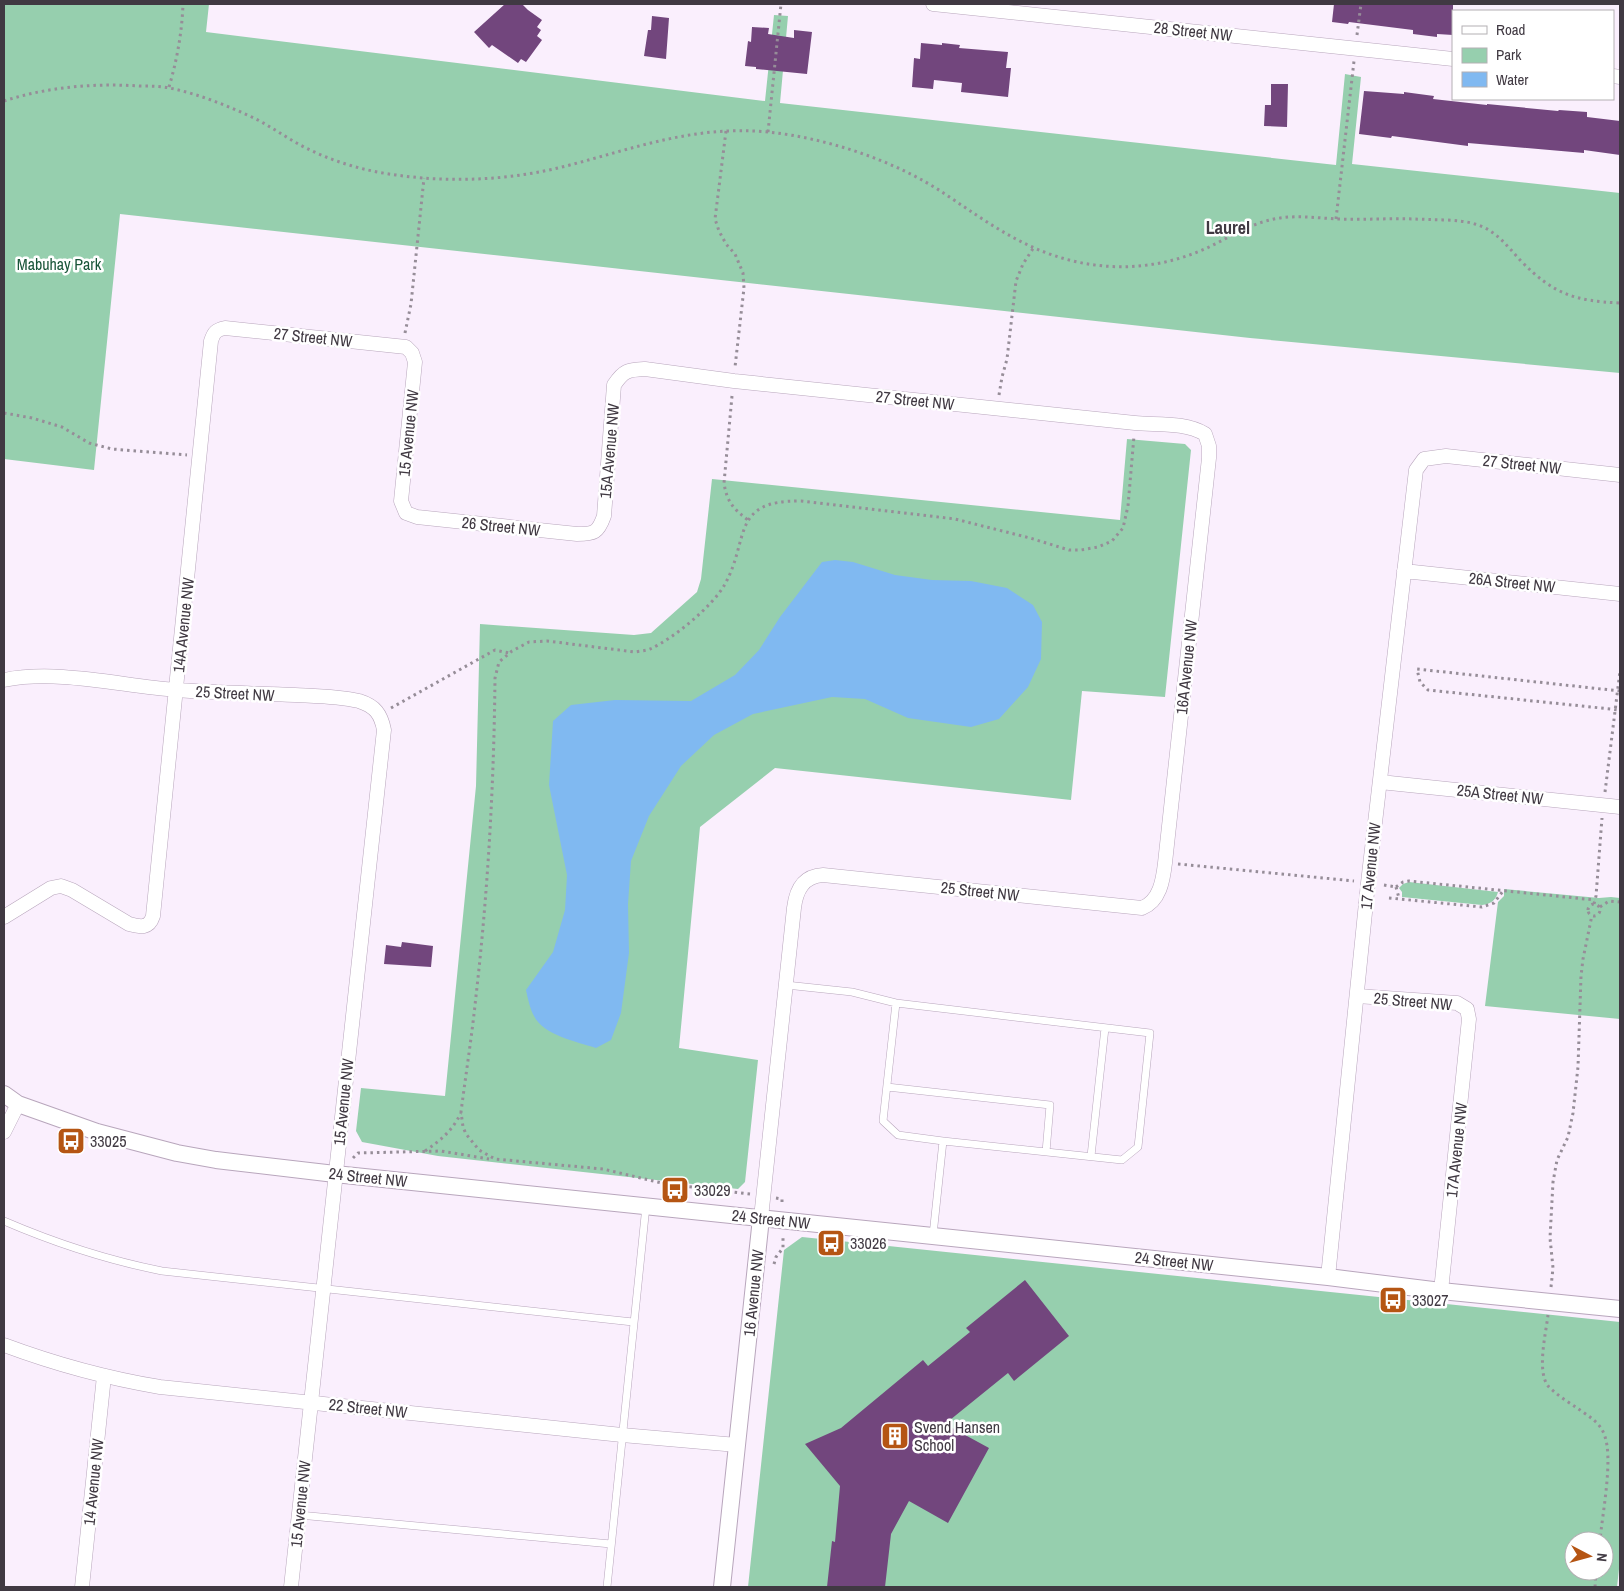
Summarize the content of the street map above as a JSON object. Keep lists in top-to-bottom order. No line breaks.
{"streets":{"street":["28 Street NW","27 Street NW","15 Avenue NW","15A Avenue NW","26 Street NW","26A Street NW","14A Avenue NW","16A Avenue NW","25 Street NW","25A Street NW","17 Avenue NW","17A Avenue NW","24 Street NW","16 Avenue NW","22 Street NW","14 Avenue NW"]},"crossings":[["27 Street NW","15 Avenue NW"],["27 Street NW","15A Avenue NW"],["27 Street NW","14A Avenue NW"],["27 Street NW","16A Avenue NW"],["27 Street NW","17 Avenue NW"],["15 Avenue NW","26 Street NW"],["15 Avenue NW","25 Street NW"],["15 Avenue NW","24 Street NW"],["15 Avenue NW","22 Street NW"],["15A Avenue NW","26 Street NW"],["26A Street NW","17 Avenue NW"],["14A Avenue NW","25 Street NW"],["16A Avenue NW","25 Street NW"],["25 Street NW","17 Avenue NW"],["25 Street NW","17A Avenue NW"],["25 Street NW","16 Avenue NW"],["25A Street NW","17 Avenue NW"],["17 Avenue NW","24 Street NW"],["17A Avenue NW","24 Street NW"],["24 Street NW","16 Avenue NW"],["16 Avenue NW","22 Street NW"],["22 Street NW","14 Avenue NW"]],"districts":["Laurel"],"parks":["Mabuhay Park"],"places":{"bus stop":["33025","33029","33026","33027"],"building":["Svend Hansen School"]},"legend":["Road","Park","Water"],"north":"right"}
